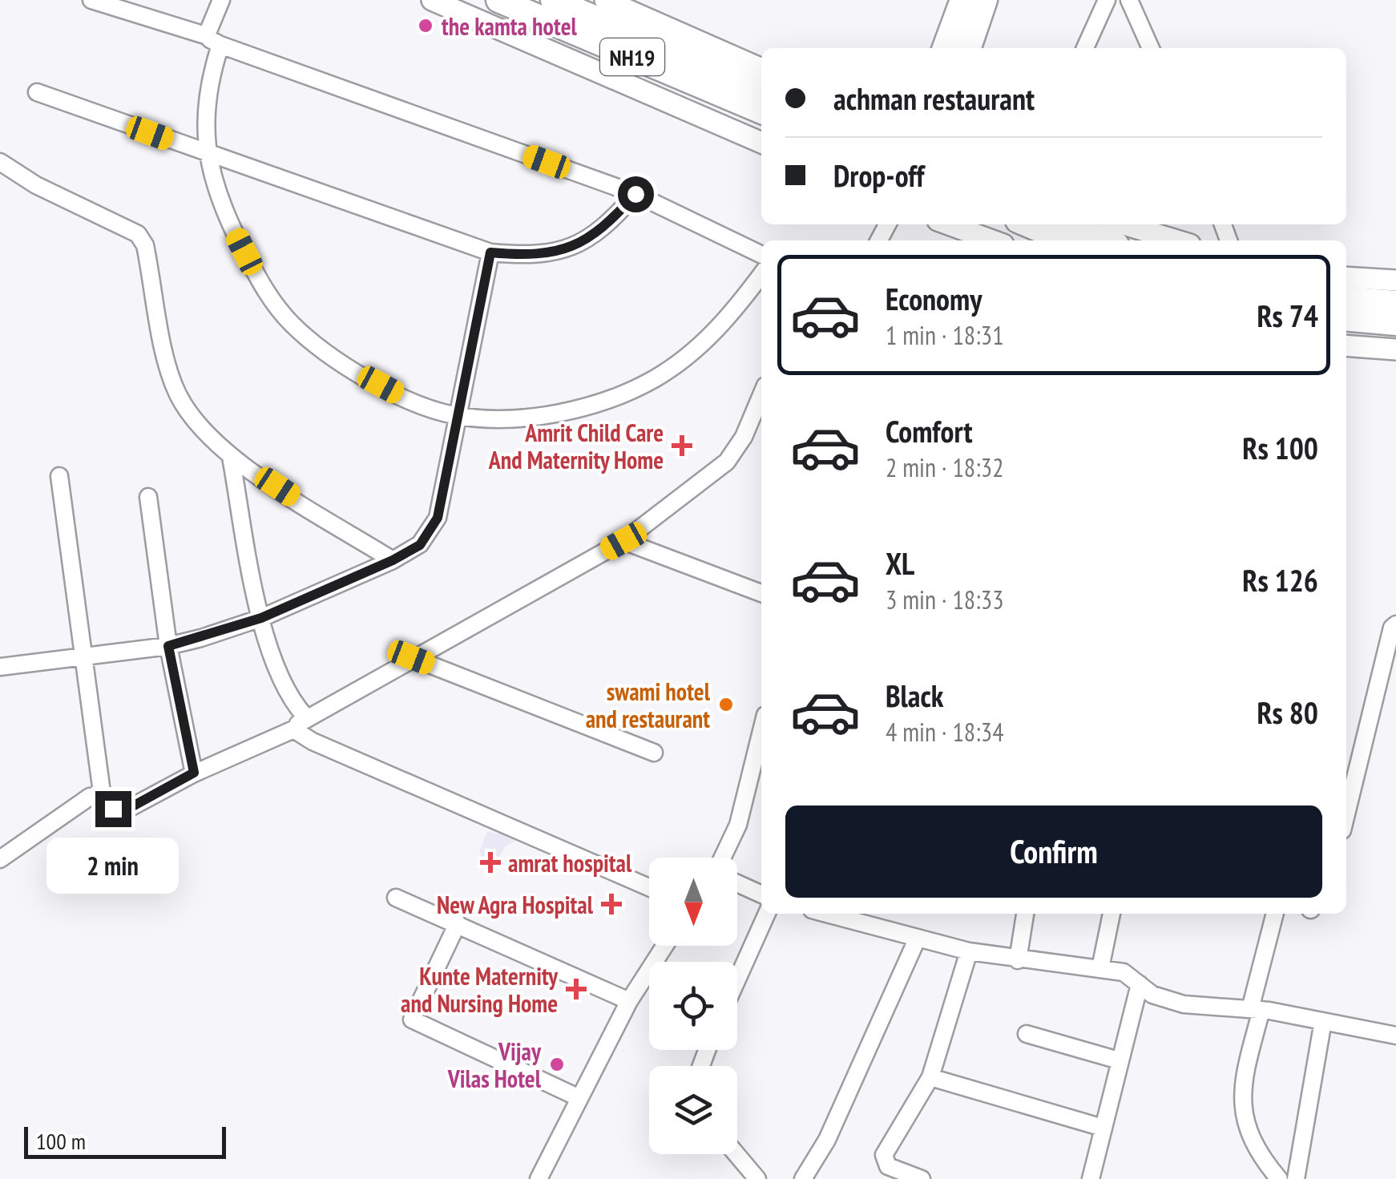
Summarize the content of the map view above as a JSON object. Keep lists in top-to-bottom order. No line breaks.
{"streets":{"highway":["NH19"]},"places":{"other":["the kamta hotel","swami hotel and restaurant","Vijay Vilas Hotel"],"health":["Amrit Child Care And Maternity Home","amrat hospital","New Agra Hospital","Kunte Maternity and Nursing Home"]},"scale_bar":"100 m","north":"bottom","page":{"banner":["achman restaurant","Drop-off"],"list":[{"name":"Economy","note":"1 min · 18:31","value":"Rs 74"},{"name":"Comfort","note":"2 min · 18:32","value":"Rs 100"},{"name":"XL","note":"3 min · 18:33","value":"Rs 126"},{"name":"Black","note":"4 min · 18:34","value":"Rs 80"}],"buttons":"Confirm","bubble":"2 min","scale":"100 m"}}
